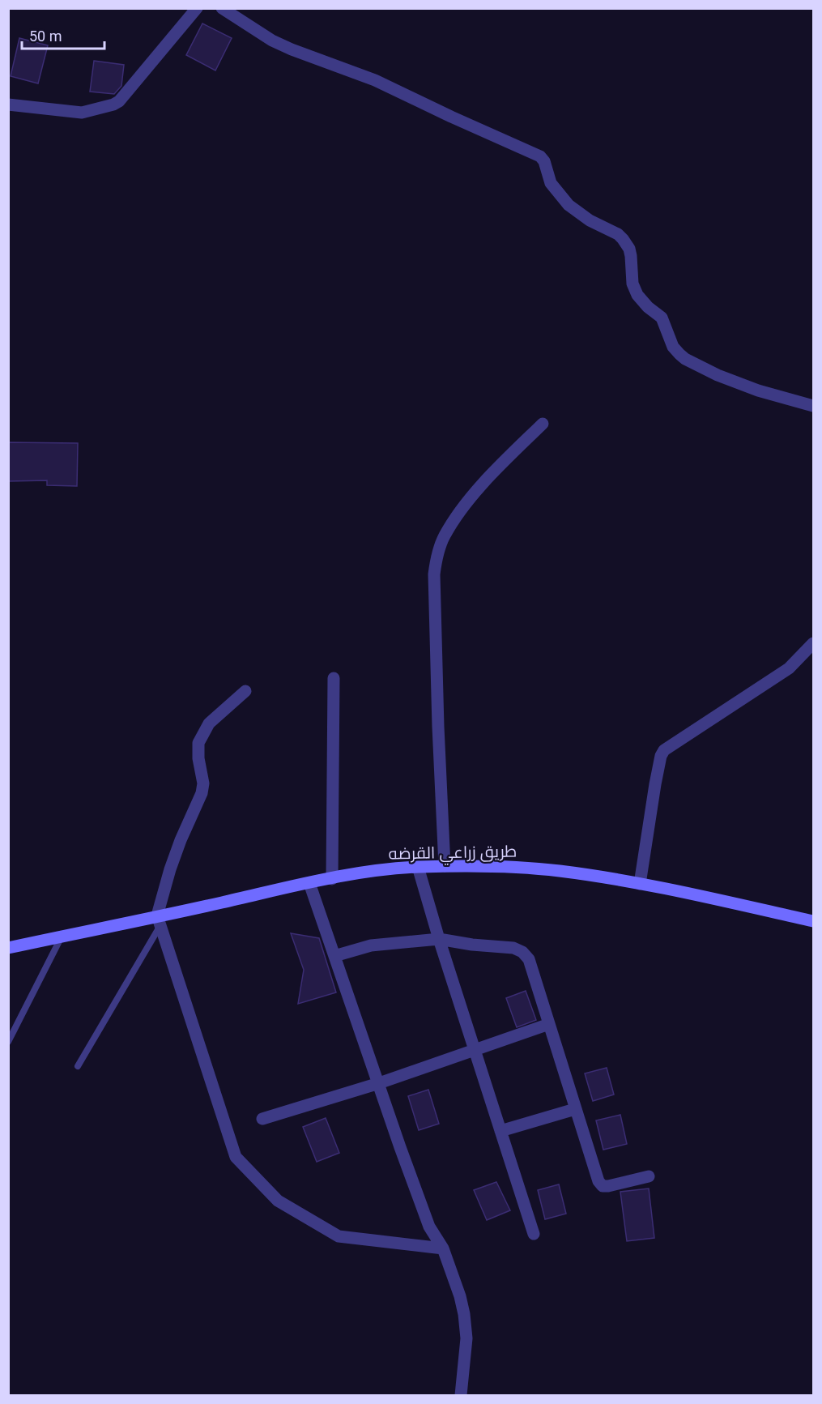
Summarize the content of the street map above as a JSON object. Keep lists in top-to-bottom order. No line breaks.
{"streets":{"main road":["طريق زراعي القرضه"]},"scale_bar":"50 m"}
